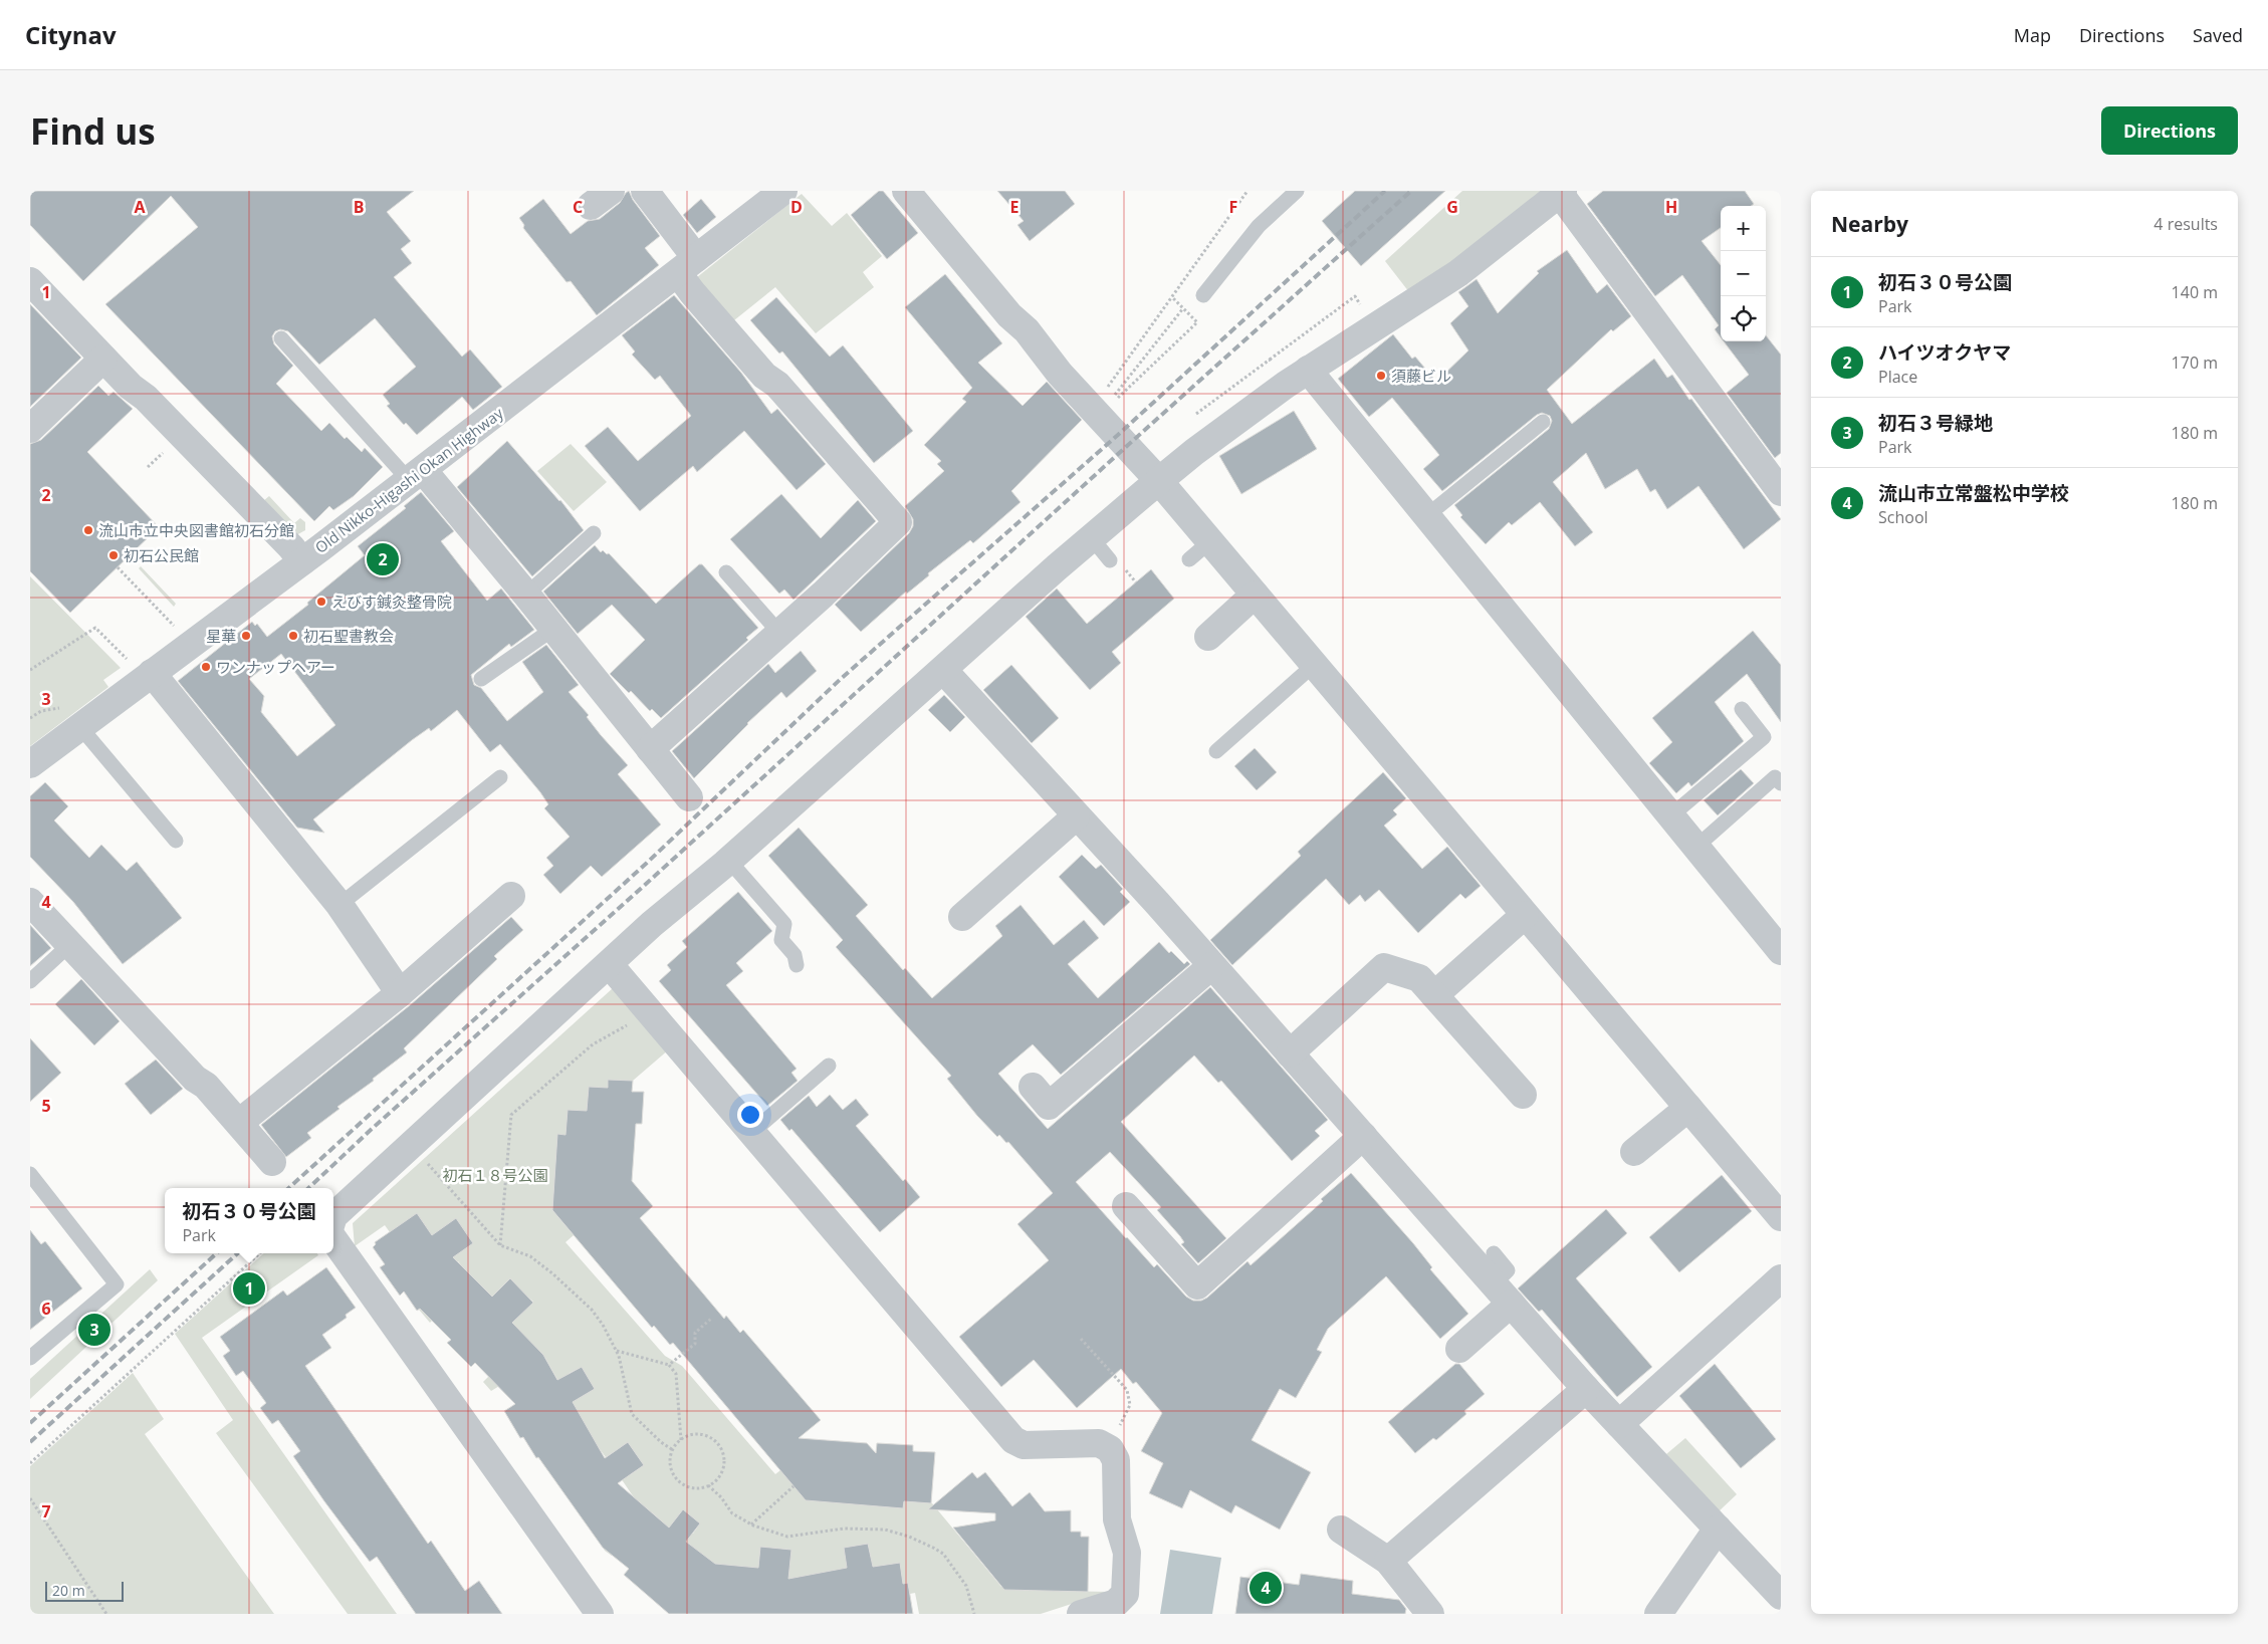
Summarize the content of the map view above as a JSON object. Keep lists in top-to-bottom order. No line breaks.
{"streets":{"street":["Old Nikko-Higashi Okan Highway"]},"parks":["初石１８号公園"],"places":["須藤ビル","流山市立中央図書館初石分館","初石公民館","えびす鍼灸整骨院","星華","初石聖書教会","ワンナップヘアー"],"scale_bar":"20 m","page":{"header":"Citynav","nav":["Map","Directions","Saved"],"buttons":"Directions","title":"Find us","heading":["Nearby","4 results"],"map_buttons":["+","−"],"list":[{"mark":"1","name":"初石３０号公園","note":"Park","value":"140 m"},{"mark":"2","name":"ハイツオクヤマ","note":"Place","value":"170 m"},{"mark":"3","name":"初石３号緑地","note":"Park","value":"180 m"},{"mark":"4","name":"流山市立常盤松中学校","note":"School","value":"180 m"}],"pins":["2","1","3","4"],"popup":["初石３０号公園","Park"],"scale":"20 m"},"grid":{"columns":["A","B","C","D","E","F","G","H"],"rows":["1","2","3","4","5","6","7"]}}
